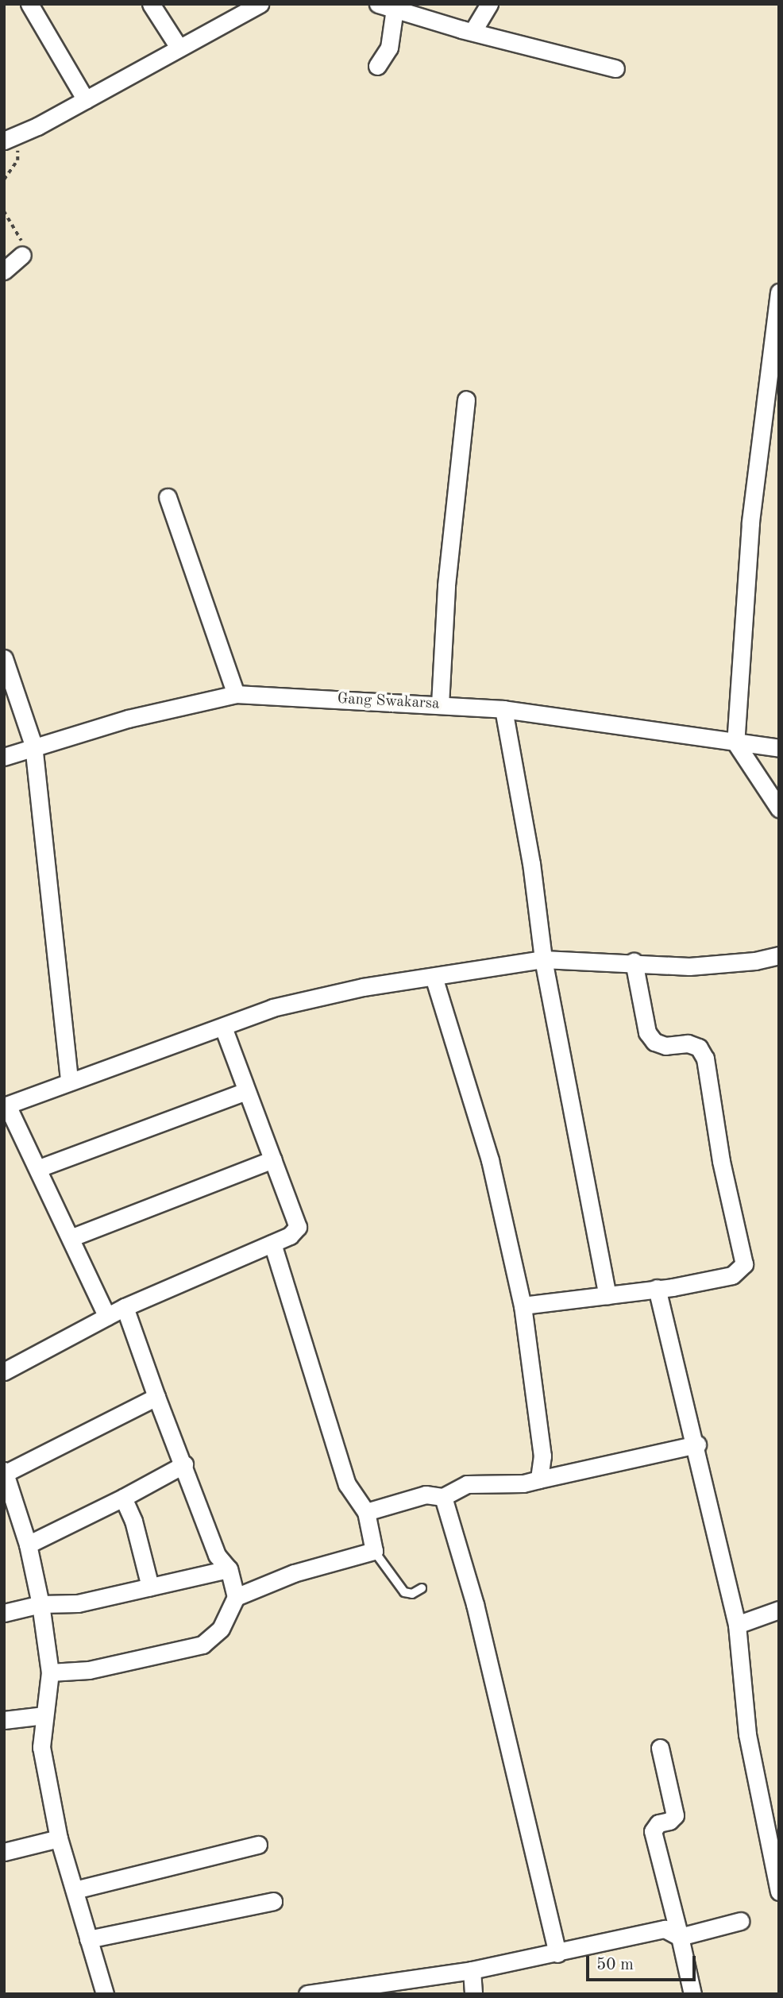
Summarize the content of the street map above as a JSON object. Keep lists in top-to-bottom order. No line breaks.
{"streets":{"street":["Gang Swakarsa"]},"scale_bar":"50 m"}
